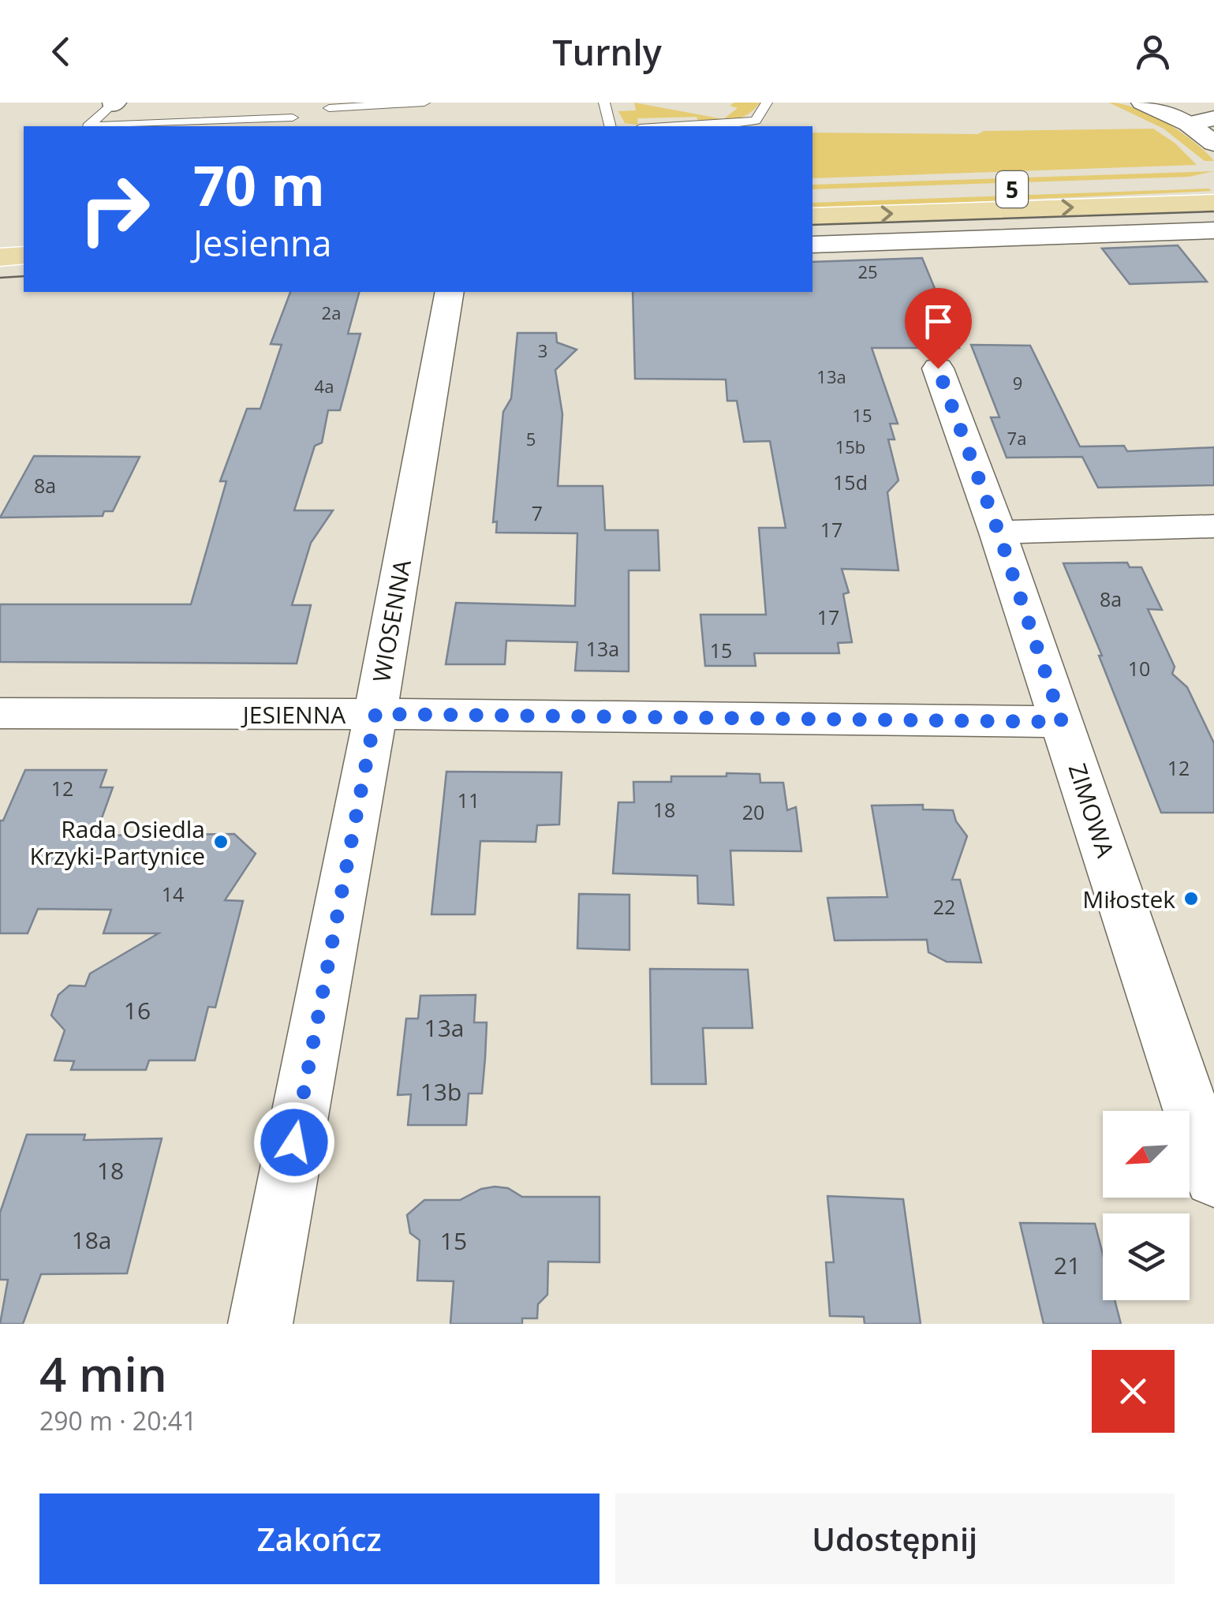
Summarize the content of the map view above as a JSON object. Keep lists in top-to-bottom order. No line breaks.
{"streets":{"main road":["5"],"street":["WIOSENNA","JESIENNA","ZIMOWA"]},"crossings":[["WIOSENNA","JESIENNA"],["JESIENNA","ZIMOWA"]],"places":["Rada Osiedla Krzyki-Partynice","Miłostek"],"house_numbers":["25","2a","3","13a","9","4a","15","7a","5","15b","15d","8a","7","17","8a","17","13a","15","10","12","12","11","18","20","14","22","16","13a","13b","18","18a","15","21"],"north":"bottom left","page":{"header":"Turnly","turn":["70 m","Jesienna"],"heading":["4 min","290 m · 20:41"],"buttons":["Zakończ","Udostępnij"]}}
